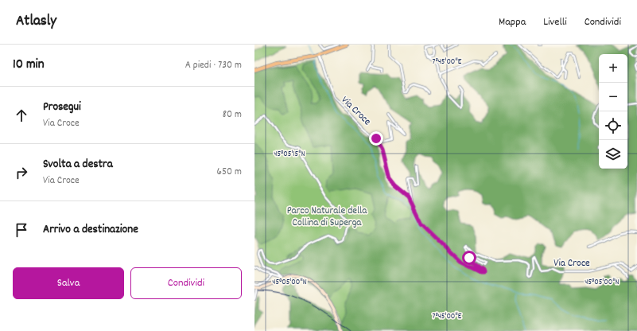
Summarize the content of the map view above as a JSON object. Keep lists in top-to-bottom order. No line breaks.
{"streets":{"street":["Via Croce"]},"parks":["Parco Naturale della Collina di Superga"],"page":{"header":"Atlasly","nav":["Mappa","Livelli","Condividi"],"heading":["10 min","A piedi · 730 m"],"map_buttons":["+","−"],"list":[["Prosegui","Via Croce","80 m"],["Svolta a destra","Via Croce","650 m"],"Arrivo a destinazione"],"buttons":["Salva","Condividi"]},"coordinates":["7°45'00\"E","45°05'15\"N","45°05'00\"N"]}
